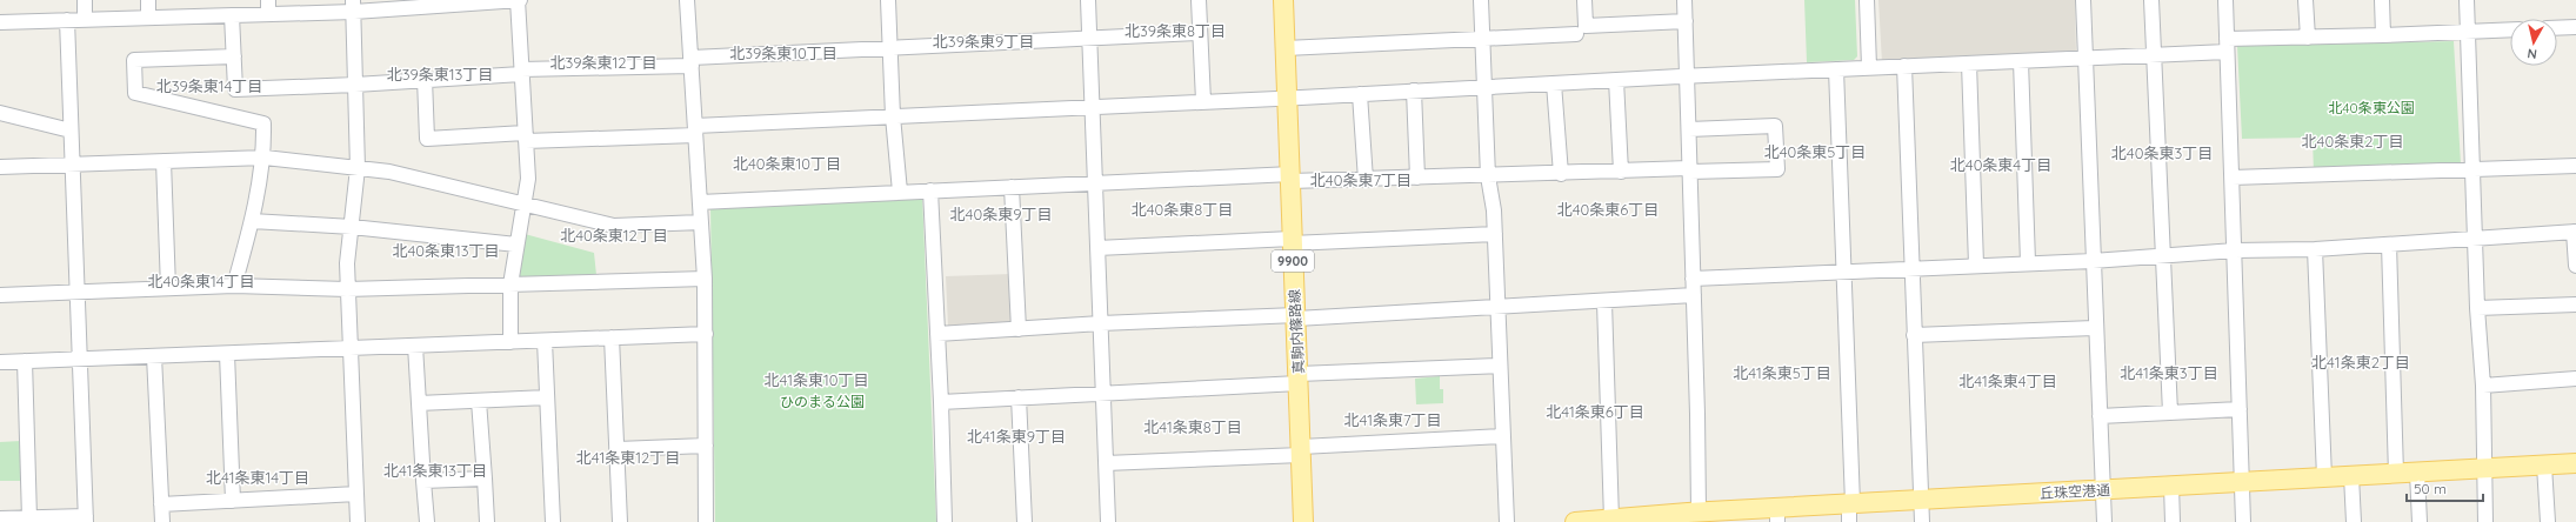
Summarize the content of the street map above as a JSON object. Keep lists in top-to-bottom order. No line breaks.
{"streets":{"main road":["9900","真駒内篠路線","丘珠空港通"]},"districts":["北39条東8丁目","北39条東9丁目","北39条東10丁目","北39条東12丁目","北39条東13丁目","北39条東14丁目","北40条東2丁目","北40条東5丁目","北40条東3丁目","北40条東10丁目","北40条東4丁目","北40条東7丁目","北40条東8丁目","北40条東6丁目","北40条東9丁目","北40条東12丁目","北40条東13丁目","北40条東14丁目","北41条東2丁目","北41条東5丁目","北41条東3丁目","北41条東10丁目","北41条東4丁目","北41条東6丁目","北41条東7丁目","北41条東8丁目","北41条東9丁目","北41条東12丁目","北41条東13丁目","北41条東14丁目"],"parks":["北40条東公園","ひのまる公園"],"scale_bar":"50 m","north":"bottom"}
